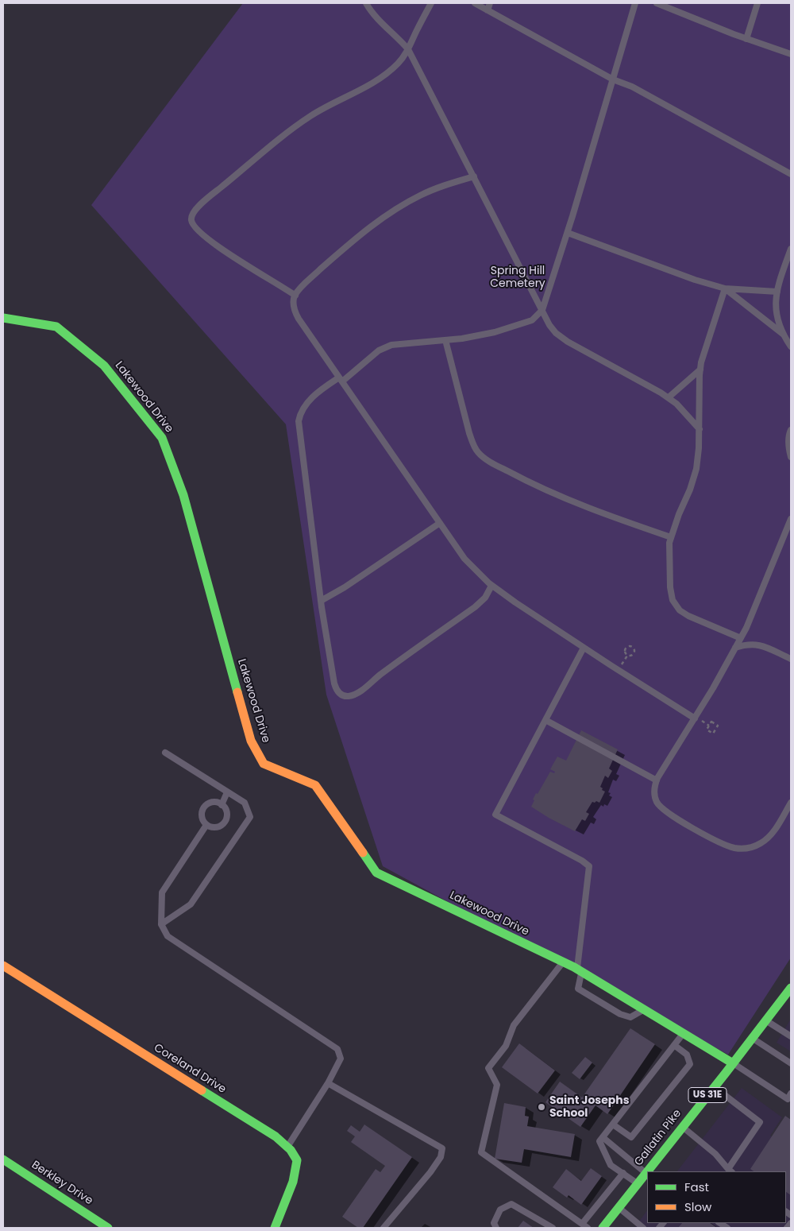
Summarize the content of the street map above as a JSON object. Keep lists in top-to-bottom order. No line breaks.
{"streets":{"street":["Lakewood Drive","Coreland Drive","US 31E","Gallatin Pike","Berkley Drive"]},"crossings":[["Lakewood Drive","Gallatin Pike"]],"parks":["Spring Hill Cemetery"],"places":["Saint Josephs School"],"legend":["Fast","Slow"]}
